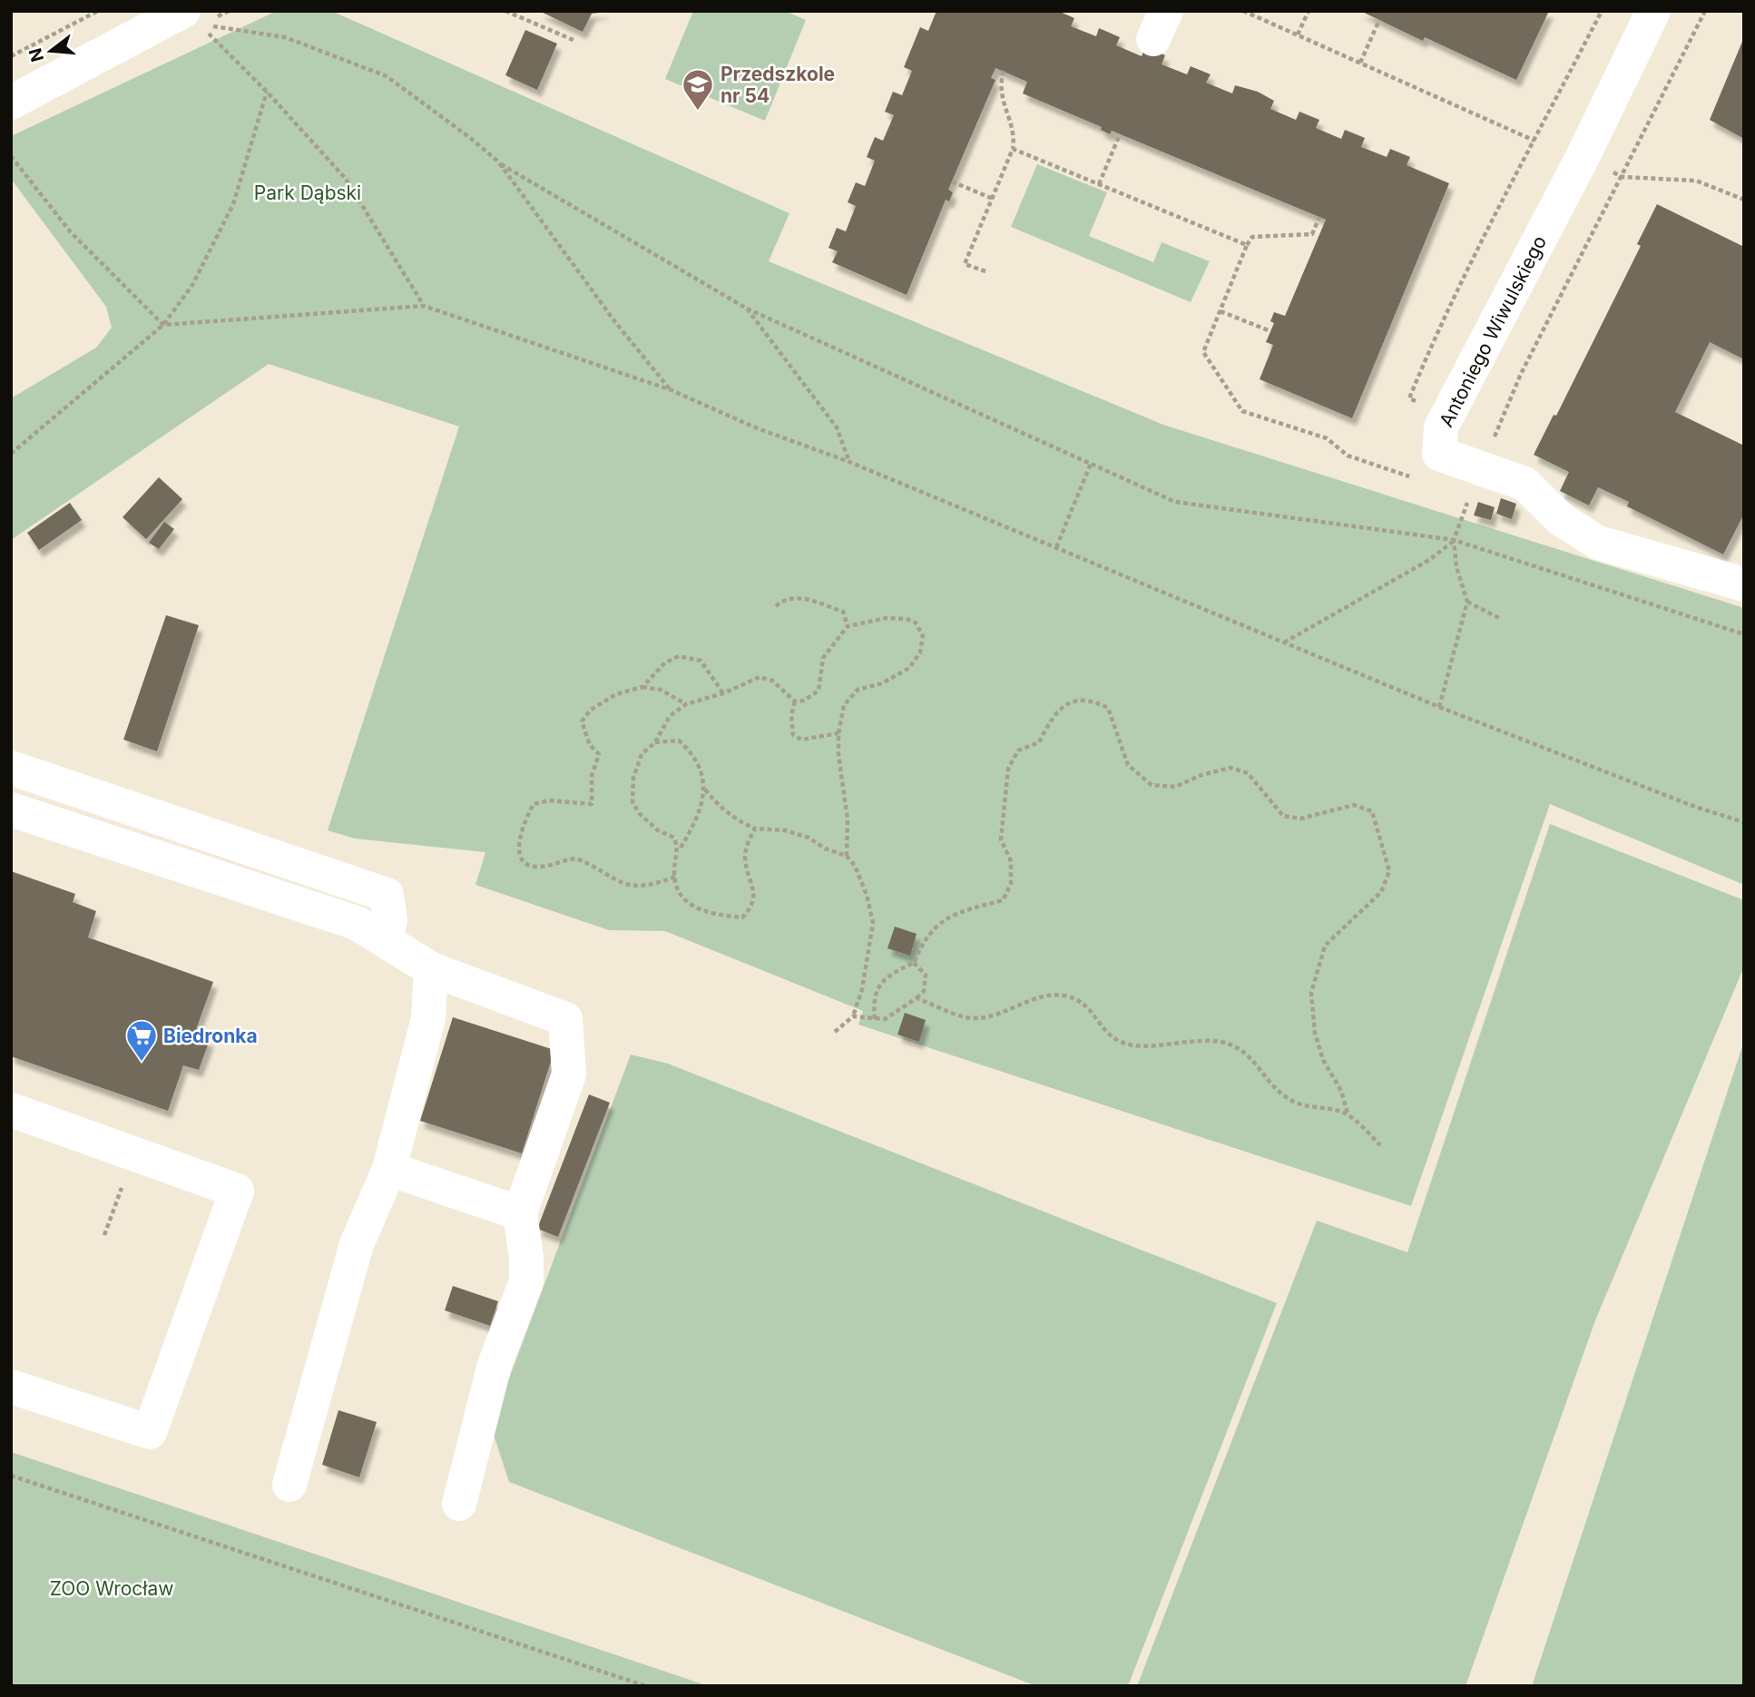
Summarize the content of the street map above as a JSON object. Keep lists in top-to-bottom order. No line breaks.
{"streets":{"street":["Antoniego Wiwulskiego"]},"parks":["Park Dąbski","ZOO Wrocław"],"places":{"school or university":["Przedszkole nr 54"],"supermarket":["Biedronka"]},"north":"left"}
